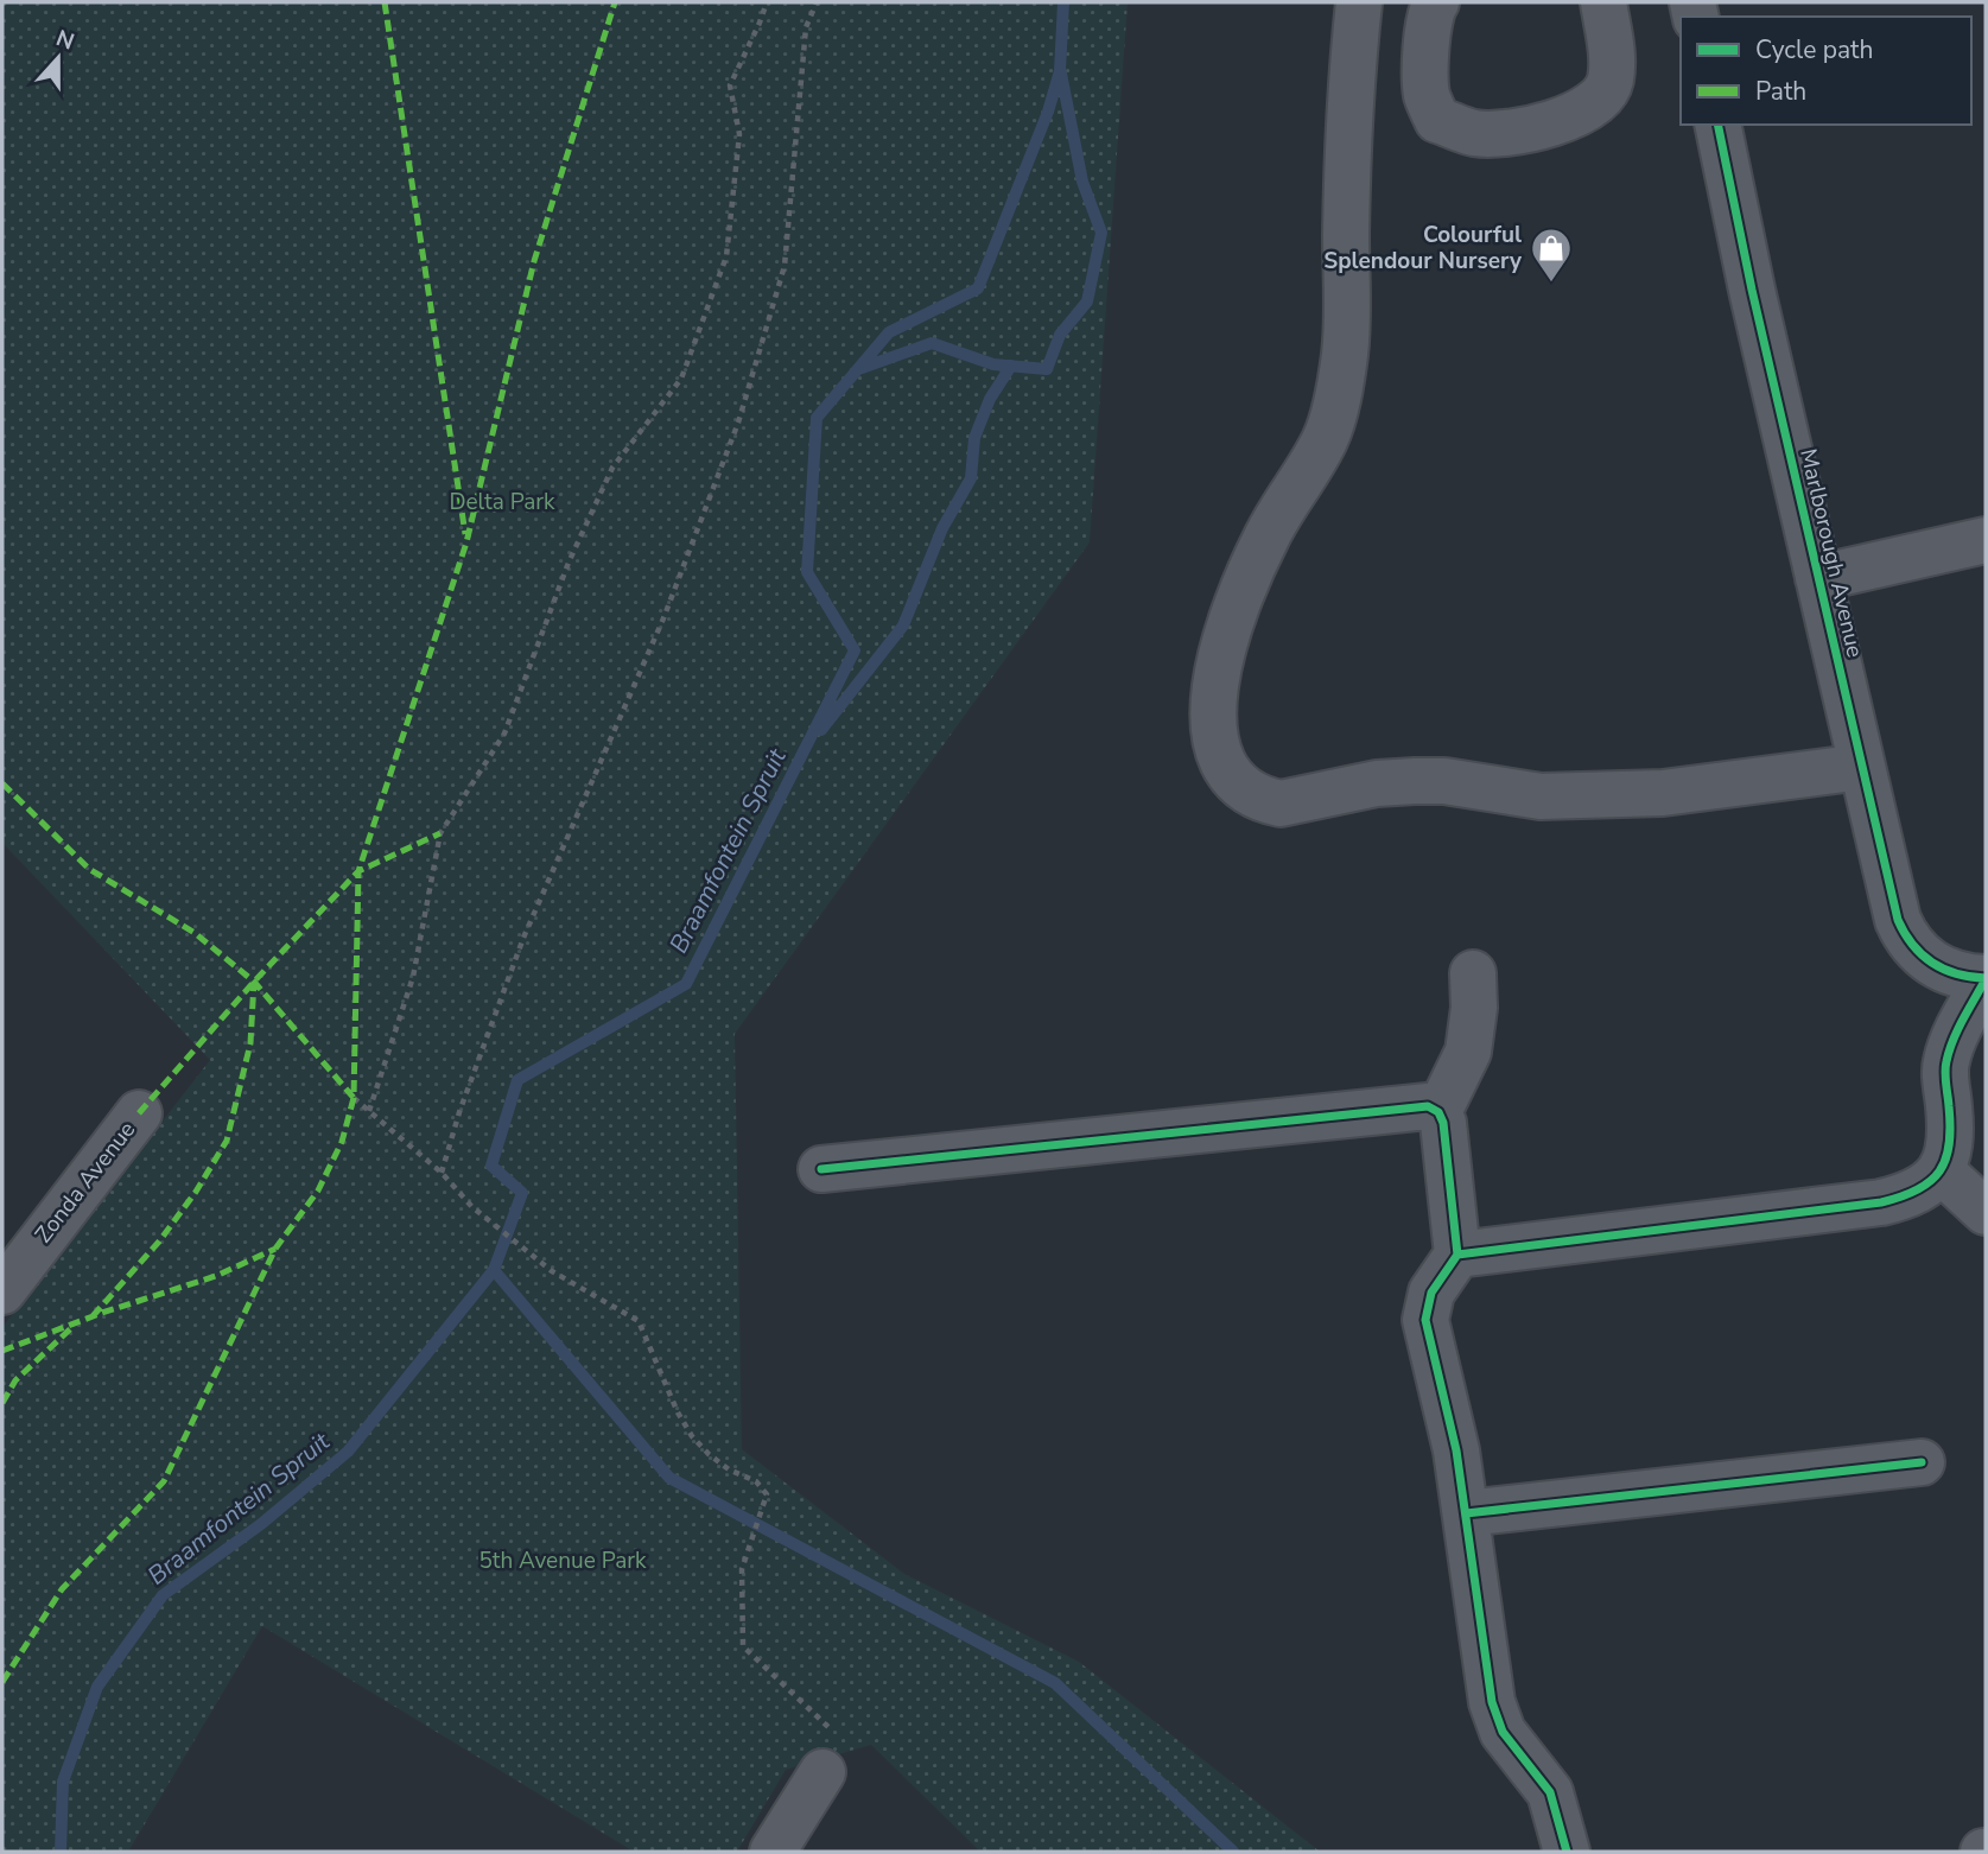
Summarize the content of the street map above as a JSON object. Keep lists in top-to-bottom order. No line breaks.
{"streets":{"street":["Marlborough Avenue","Zonda Avenue"]},"water":["Braamfontein Spruit"],"parks":["Delta Park","5th Avenue Park"],"places":{"shop":["Colourful Splendour Nursery"]},"legend":["Cycle path","Path"],"north":"top"}
